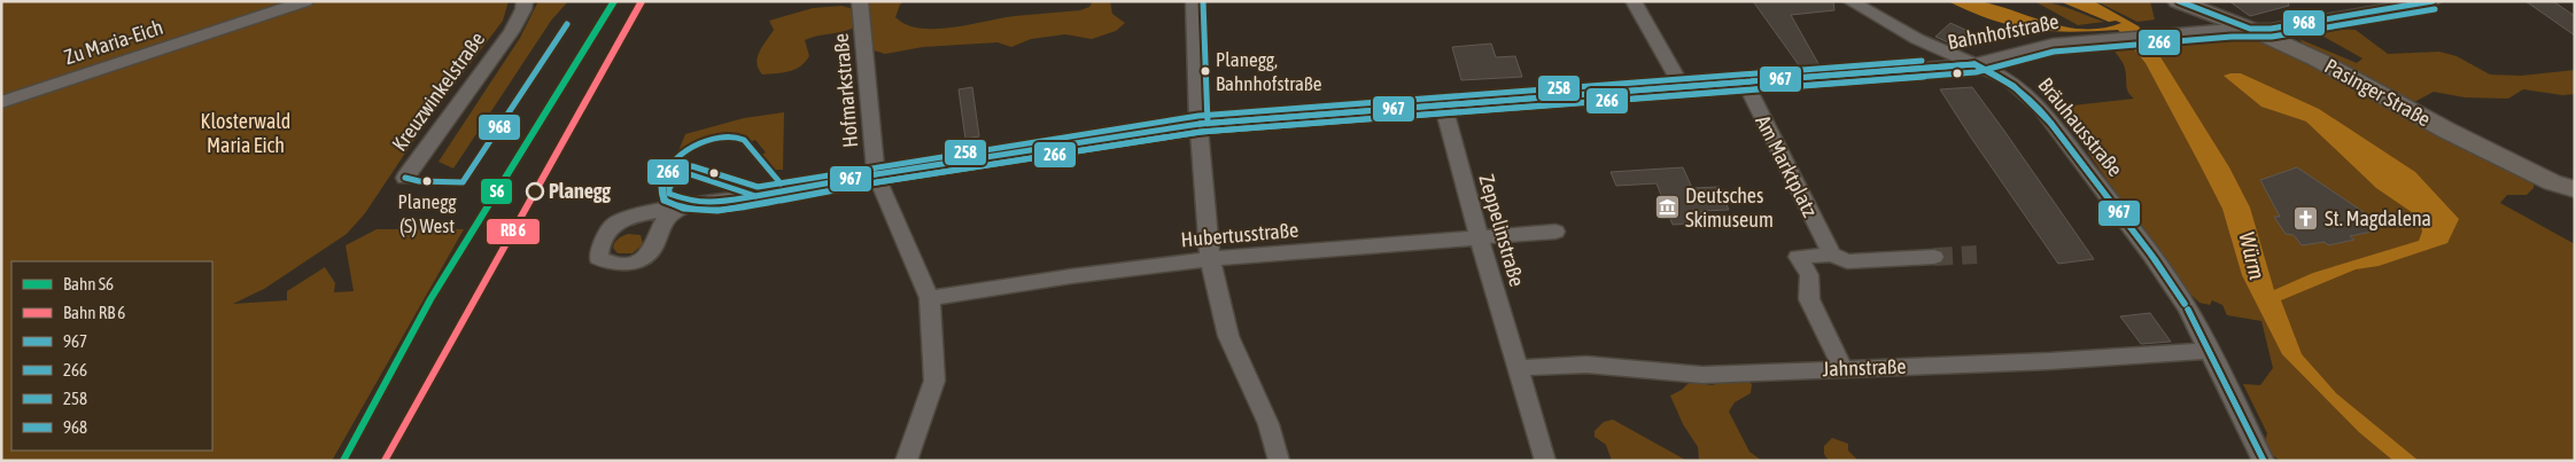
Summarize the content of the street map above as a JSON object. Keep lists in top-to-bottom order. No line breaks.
{"streets":{"main road":["Pasinger Straße"],"street":["Bahnhofstraße","Zu Maria-Eich","Hofmarkstraße","Kreuzwinkelstraße","Bräuhausstraße","Am Marktplatz","Zeppelinstraße","Hubertusstraße","Jahnstraße"]},"crossings":[["Bahnhofstraße","Hofmarkstraße"],["Bahnhofstraße","Pasinger Straße"],["Bahnhofstraße","Bräuhausstraße"],["Bahnhofstraße","Am Marktplatz"],["Bahnhofstraße","Zeppelinstraße"],["Hofmarkstraße","Hubertusstraße"],["Bräuhausstraße","Jahnstraße"],["Zeppelinstraße","Hubertusstraße"],["Zeppelinstraße","Jahnstraße"]],"water":["Würm"],"parks":["Klosterwald Maria Eich"],"places":{"other":["Planegg, Bahnhofstraße","Planegg (S) West","Planegg"],"museum":["Deutsches Skimuseum"],"church":["St. Magdalena"]},"lines":["rail line S6","transit line 258","transit line 968","transit line 266","transit line 967"],"legend":["Bahn S6","Bahn RB 6","967","266","258","968"]}
